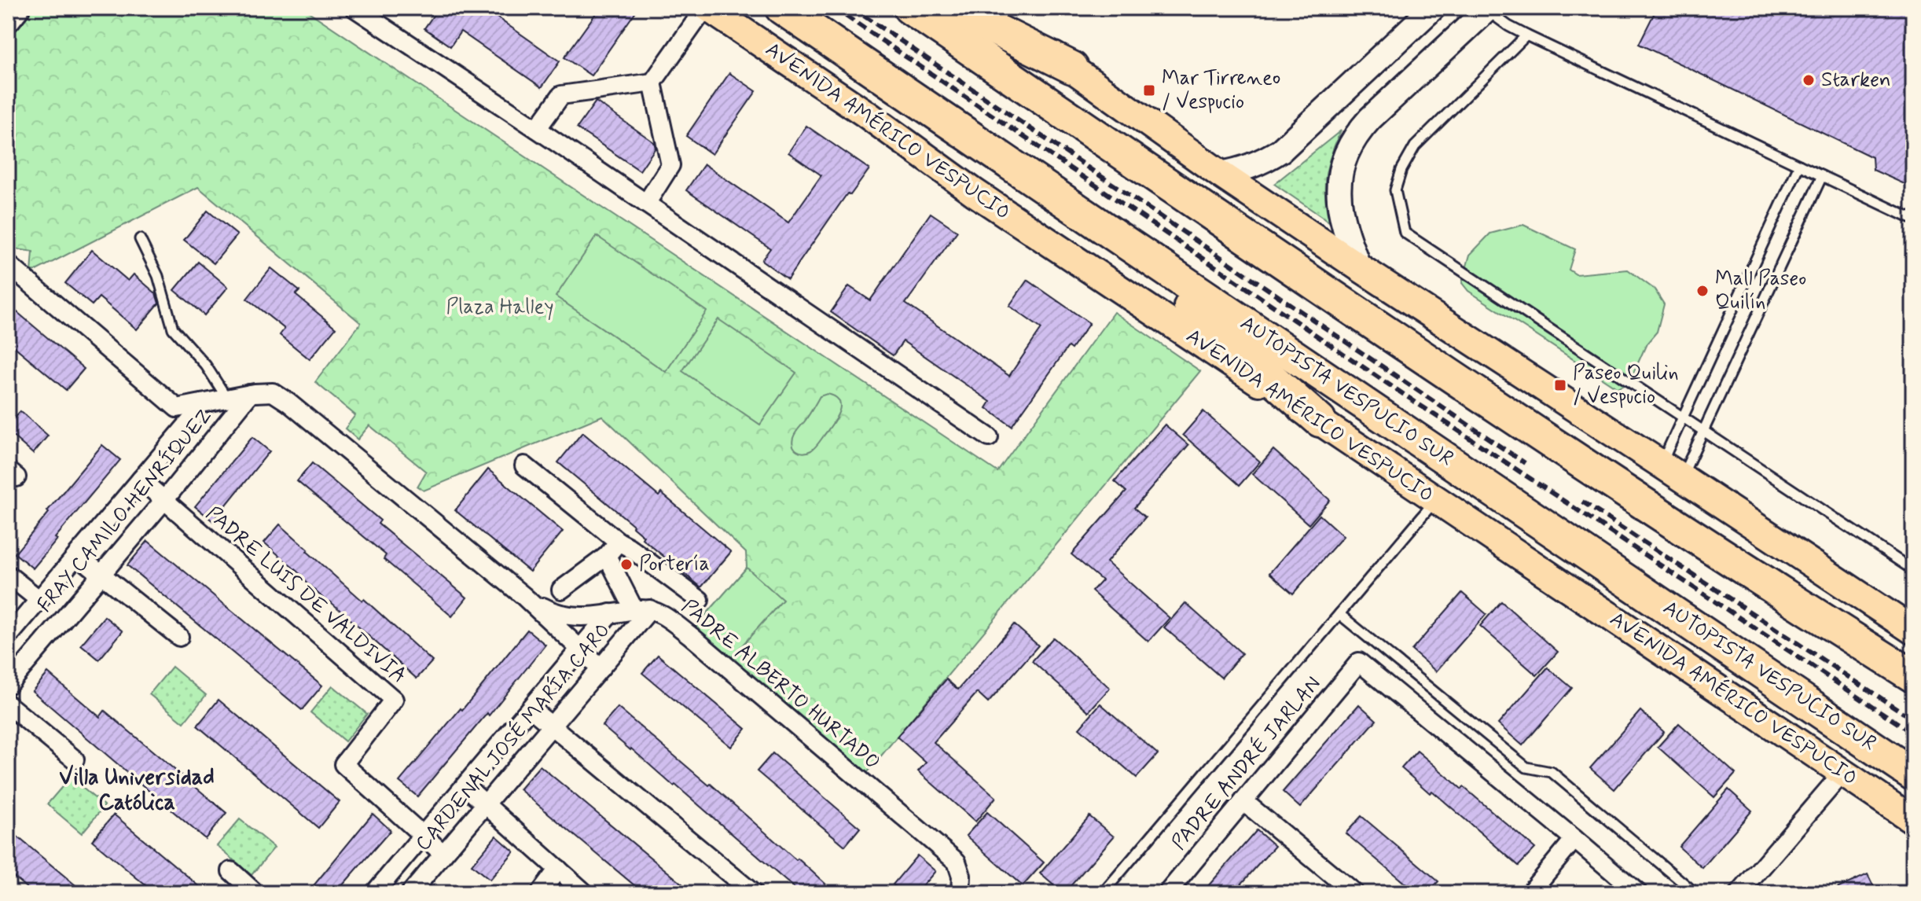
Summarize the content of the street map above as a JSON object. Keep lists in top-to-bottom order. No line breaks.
{"streets":{"highway":["AUTOPISTA VESPUCIO SUR"],"main road":["AVENIDA AMÉRICO VESPUCIO"],"street":["FRAY CAMILO HENRÍQUEZ","PADRE LUIS DE VALDIVIA","PADRE ALBERTO HURTADO","CARDENAL JOSÉ MARÍA CARO","PADRE ANDRÉ JARLAN"]},"crossings":[["FRAY CAMILO HENRÍQUEZ","PADRE LUIS DE VALDIVIA"],["PADRE LUIS DE VALDIVIA","CARDENAL JOSÉ MARÍA CARO"],["PADRE ALBERTO HURTADO","CARDENAL JOSÉ MARÍA CARO"]],"districts":["Villa Universidad Católica"],"parks":["Plaza Halley"],"places":{"other":["Starken","Mall Paseo Quilín","Portería"],"transit":["Mar Tirreneo / Vespucio","Paseo Quilin / Vespucio"]}}
